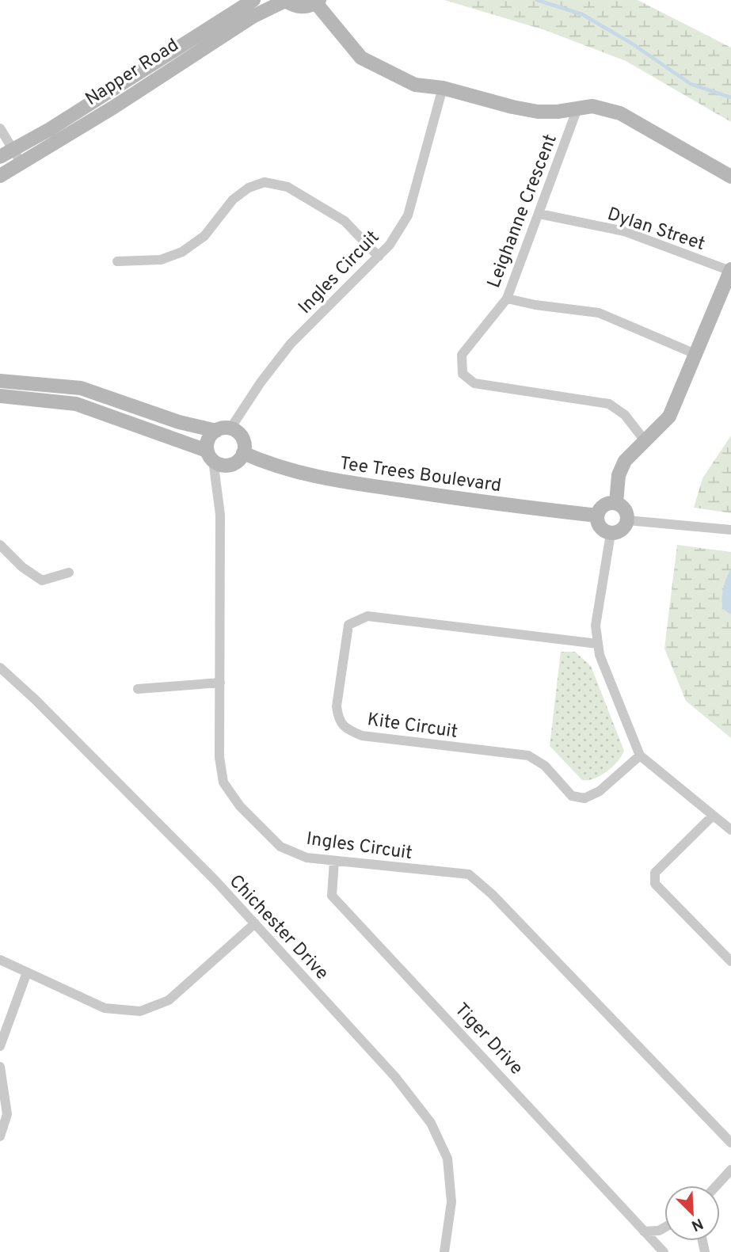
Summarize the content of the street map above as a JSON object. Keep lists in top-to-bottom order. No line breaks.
{"streets":{"street":["Napper Road","Leighanne Crescent","Dylan Street","Ingles Circuit","Tee Trees Boulevard","Kite Circuit","Chichester Drive","Tiger Drive"]},"crossings":[["Leighanne Crescent","Dylan Street"],["Ingles Circuit","Tee Trees Boulevard"],["Ingles Circuit","Tiger Drive"]],"north":"bottom right"}
